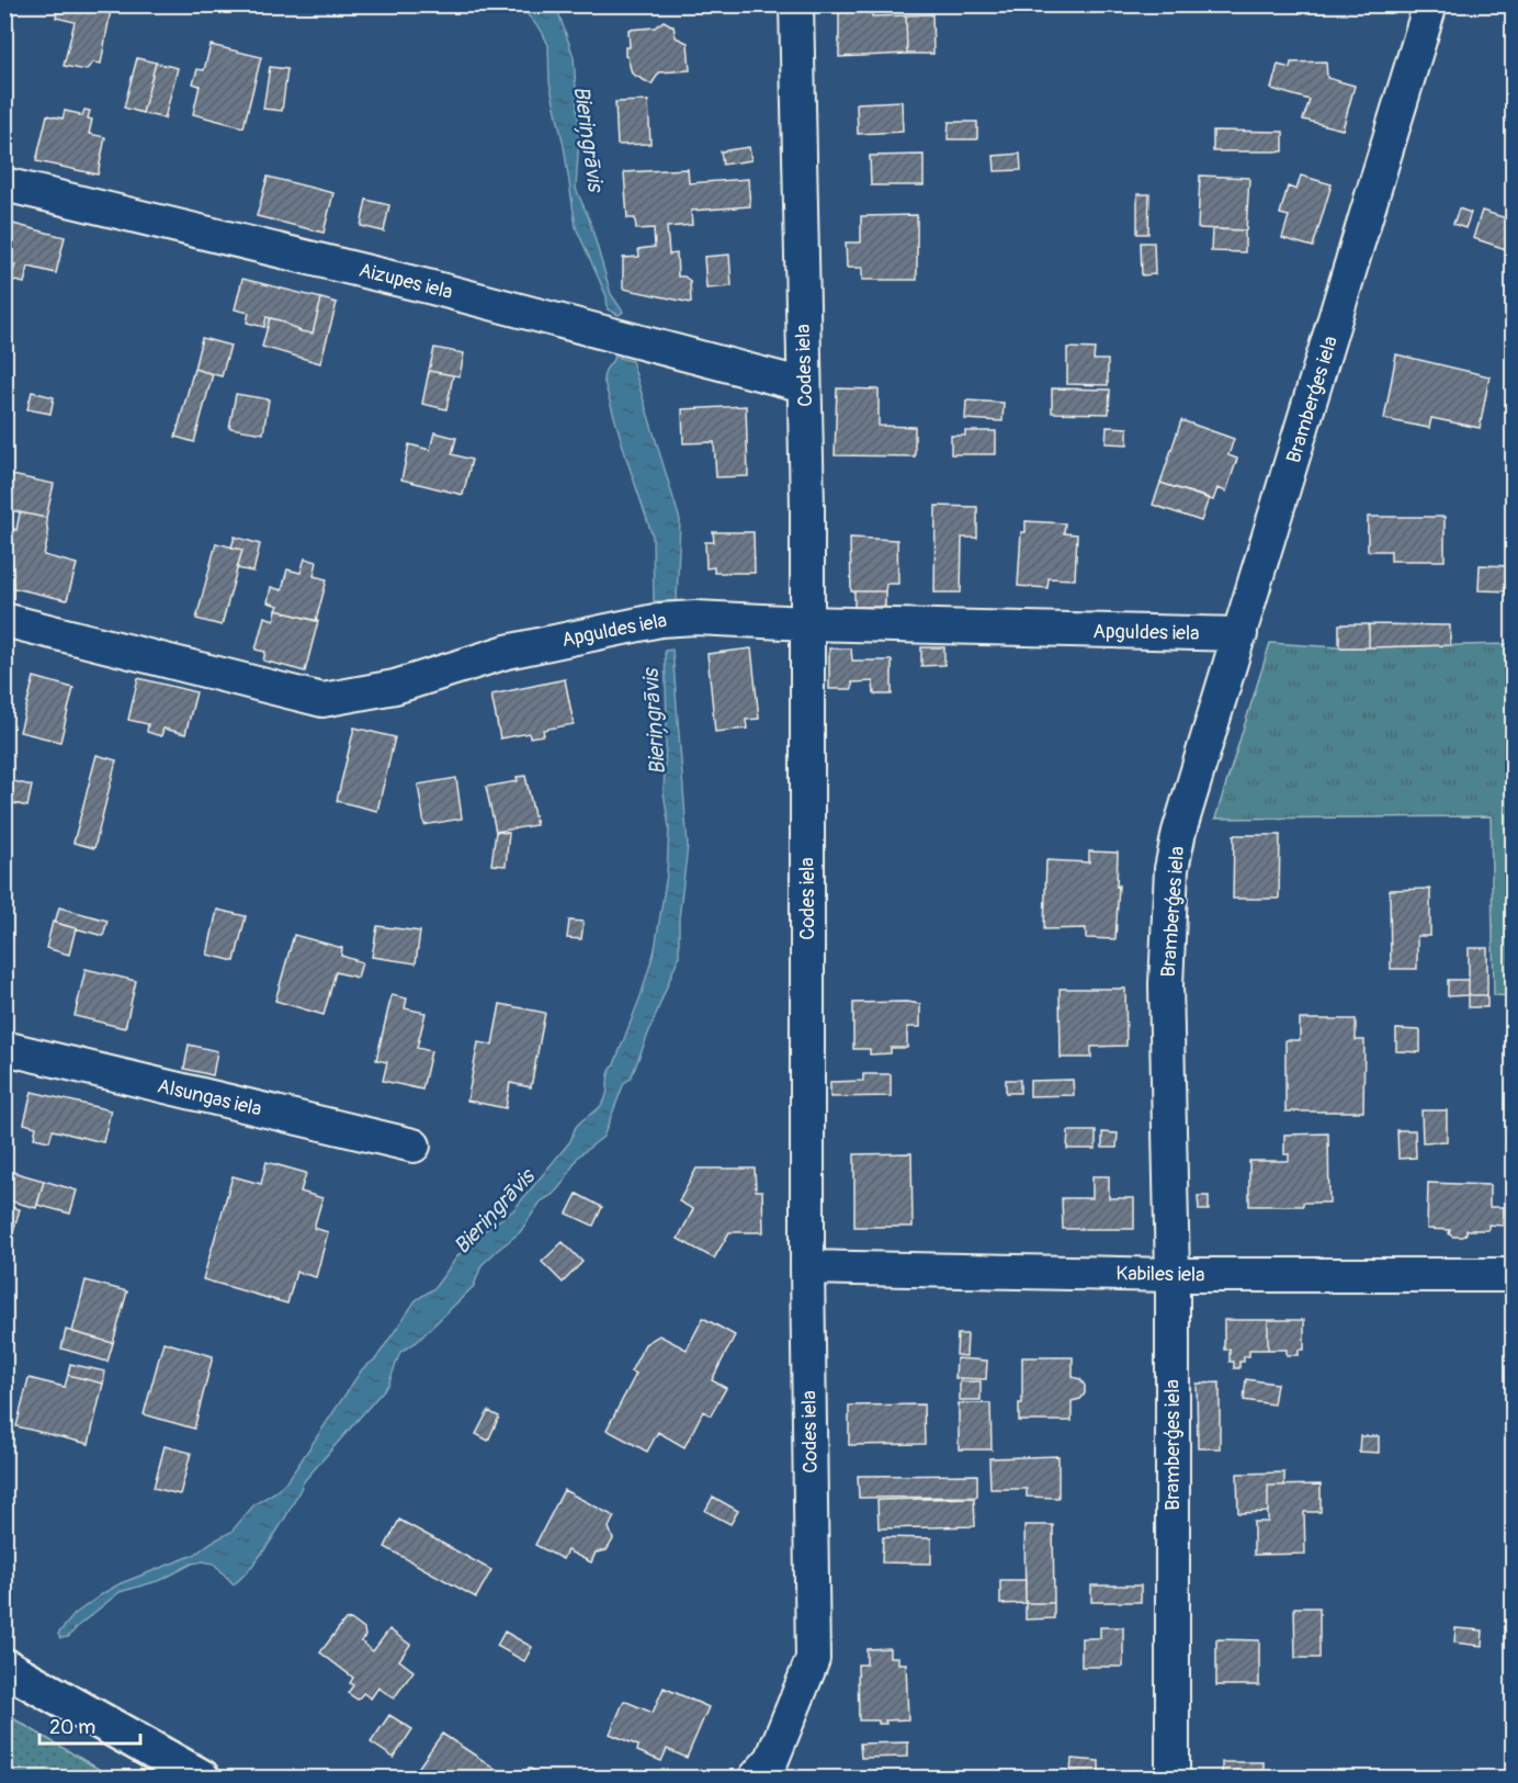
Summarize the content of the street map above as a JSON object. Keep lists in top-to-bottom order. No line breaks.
{"streets":{"street":["Aizupes iela","Codes iela","Bramberģes iela","Apguldes iela","Alsungas iela","Kabiles iela"]},"crossings":[["Aizupes iela","Codes iela"],["Codes iela","Apguldes iela"],["Codes iela","Kabiles iela"],["Bramberģes iela","Apguldes iela"],["Bramberģes iela","Kabiles iela"]],"water":["Bieriņgrāvis"],"scale_bar":"20 m"}
